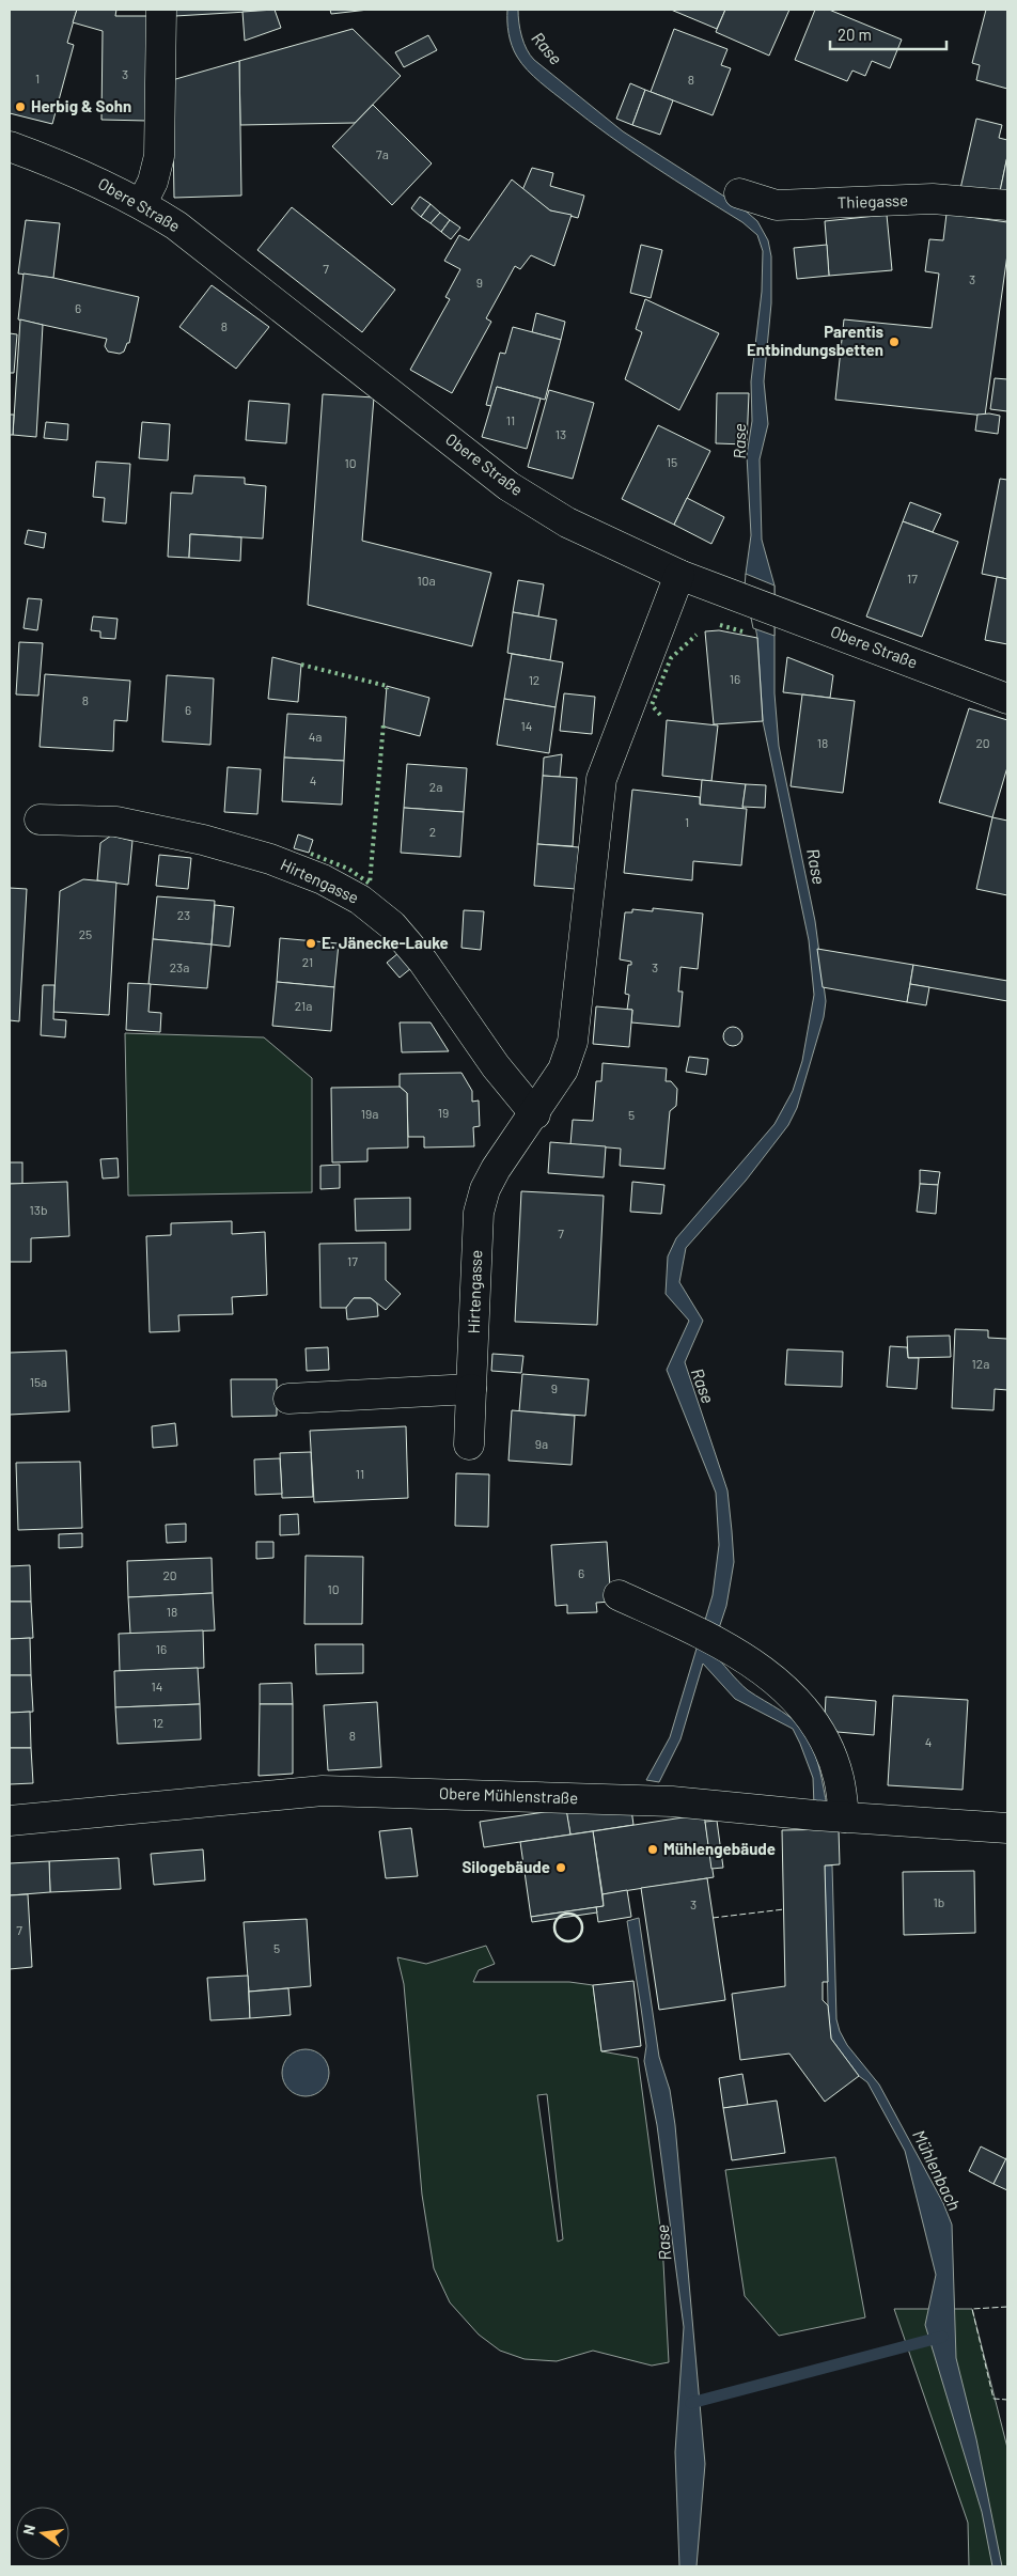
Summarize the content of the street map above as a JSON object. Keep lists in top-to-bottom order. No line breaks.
{"streets":{"street":["Thiegasse","Obere Straße","Hirtengasse","Obere Mühlenstraße"]},"crossings":[["Obere Straße","Hirtengasse"]],"water":["Rase","Mühlenbach"],"places":["Herbig & Sohn","Parentis Entbindungsbetten","E. Jänecke-Lauke","Mühlengebäude","Silogebäude"],"house_numbers":["3","1","8","7a","7","3","9","6","8","11","13","15","10","17","10a","16","12","8","6","14","4a","18","20","4","2a","1","2","23","25","21","23a","3","21a","19","19a","5","13b","7","17","12a","15a","9","9a","11","6","20","10","18","16","14","12","8","4","1b","3","7","5"],"scale_bar":"20 m","north":"left"}
